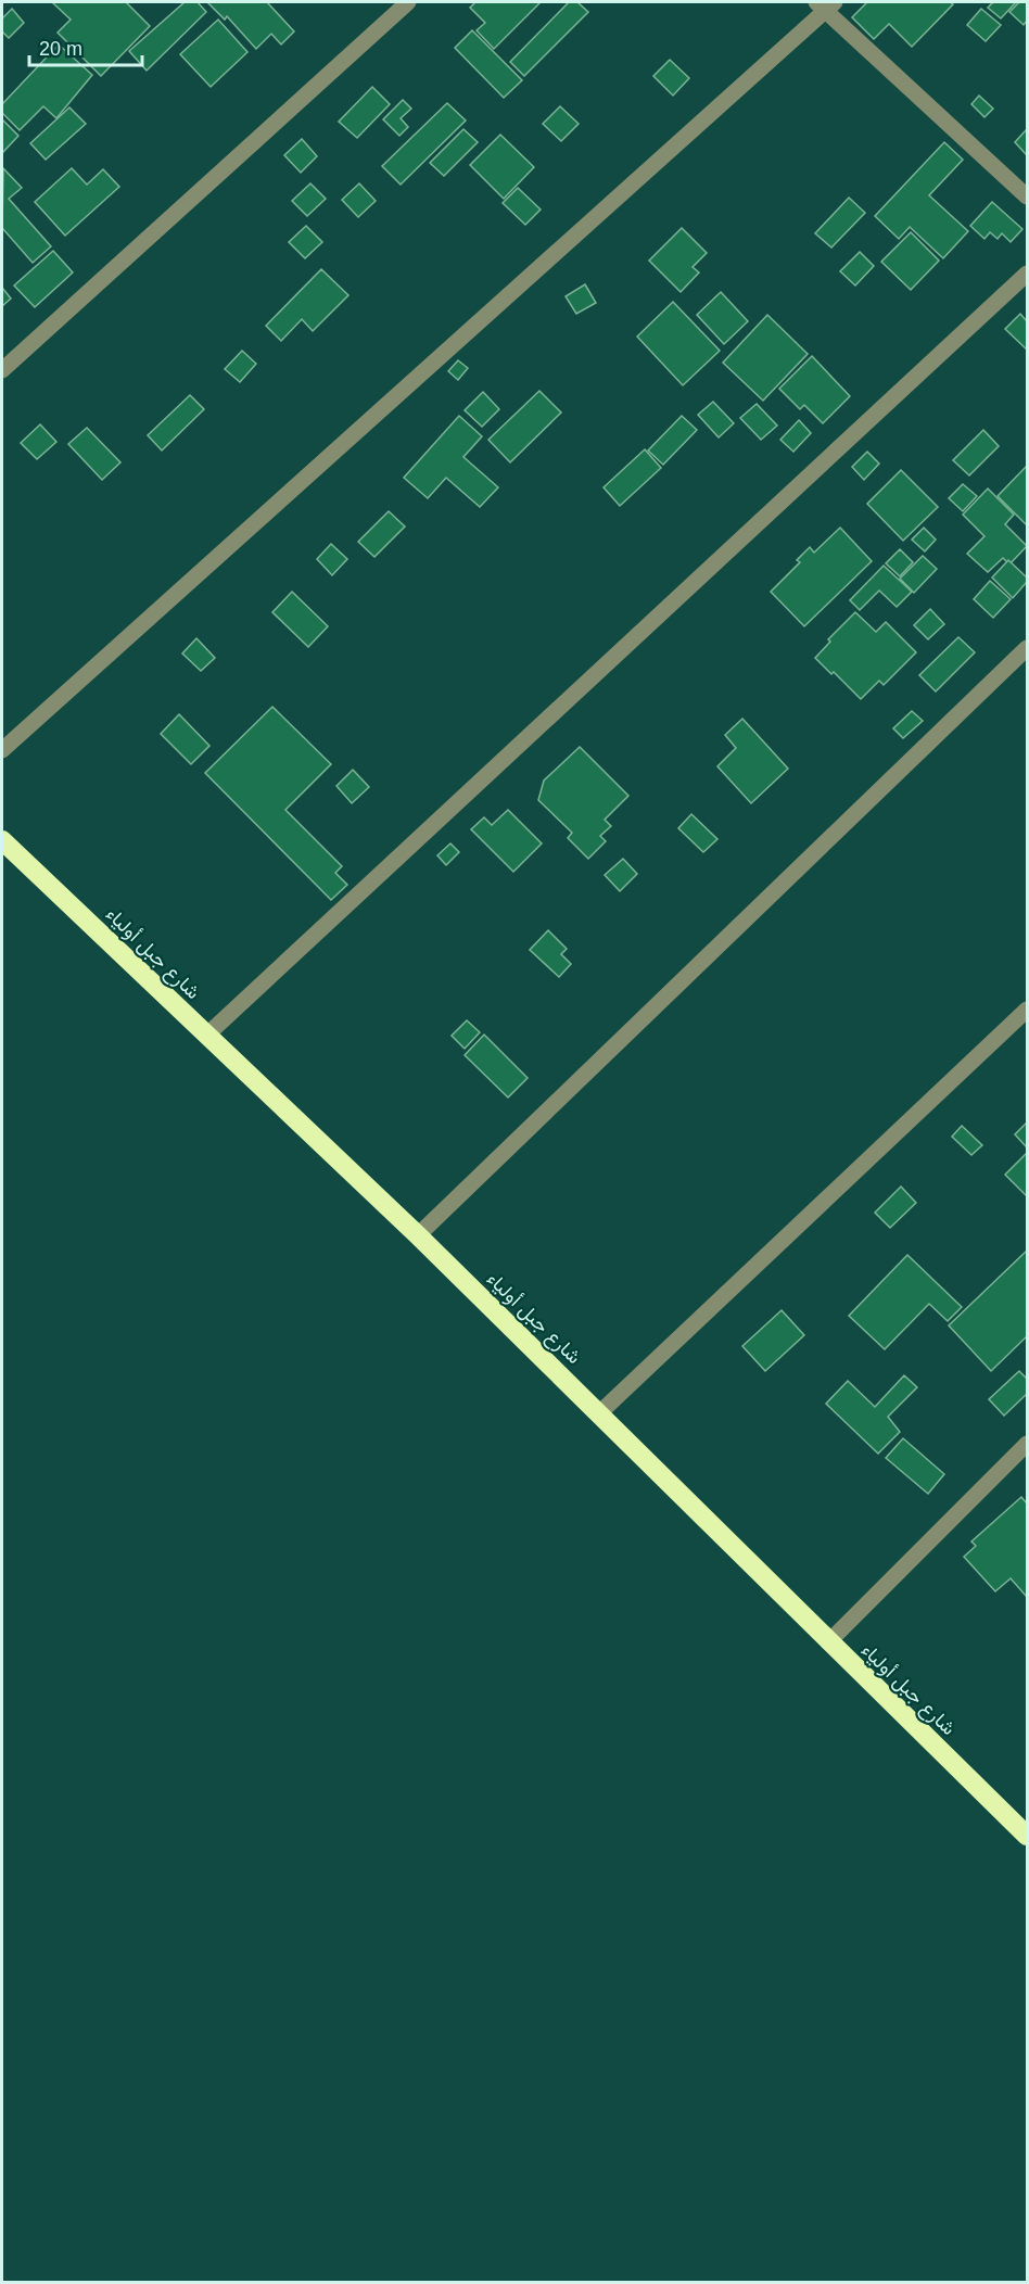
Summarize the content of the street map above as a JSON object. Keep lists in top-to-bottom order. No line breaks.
{"streets":{"highway":["شارع جبل أولياء"]},"scale_bar":"20 m"}
